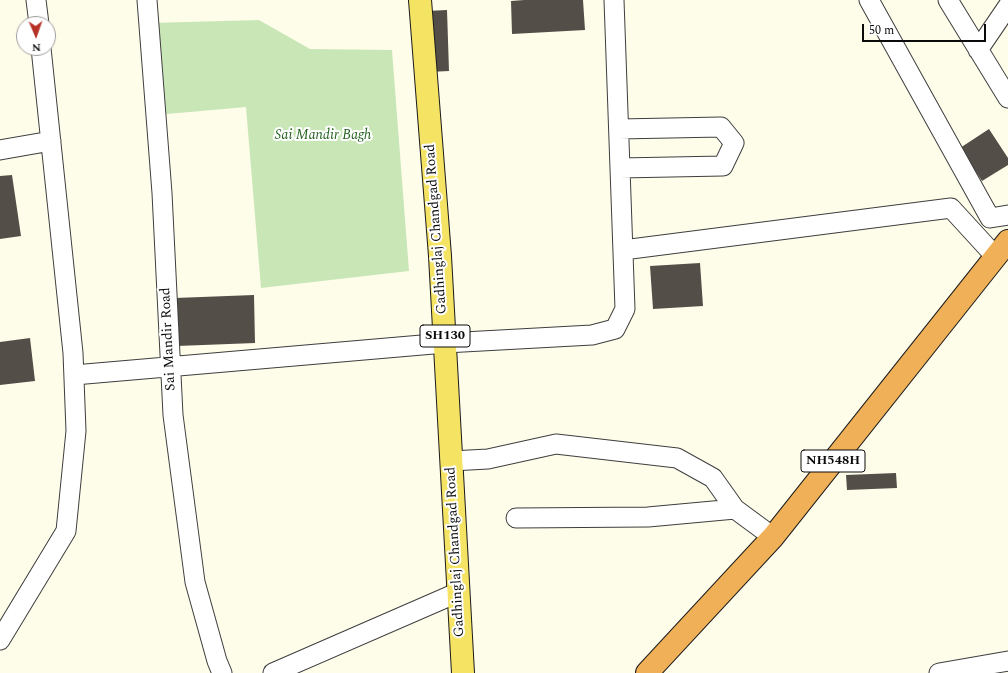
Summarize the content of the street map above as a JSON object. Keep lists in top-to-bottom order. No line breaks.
{"streets":{"highway":["NH548H"],"main road":["Gadhinglaj Chandgad Road","SH130"],"street":["Sai Mandir Road"]},"parks":["Sai Mandir Bagh"],"scale_bar":"50 m","north":"bottom"}
